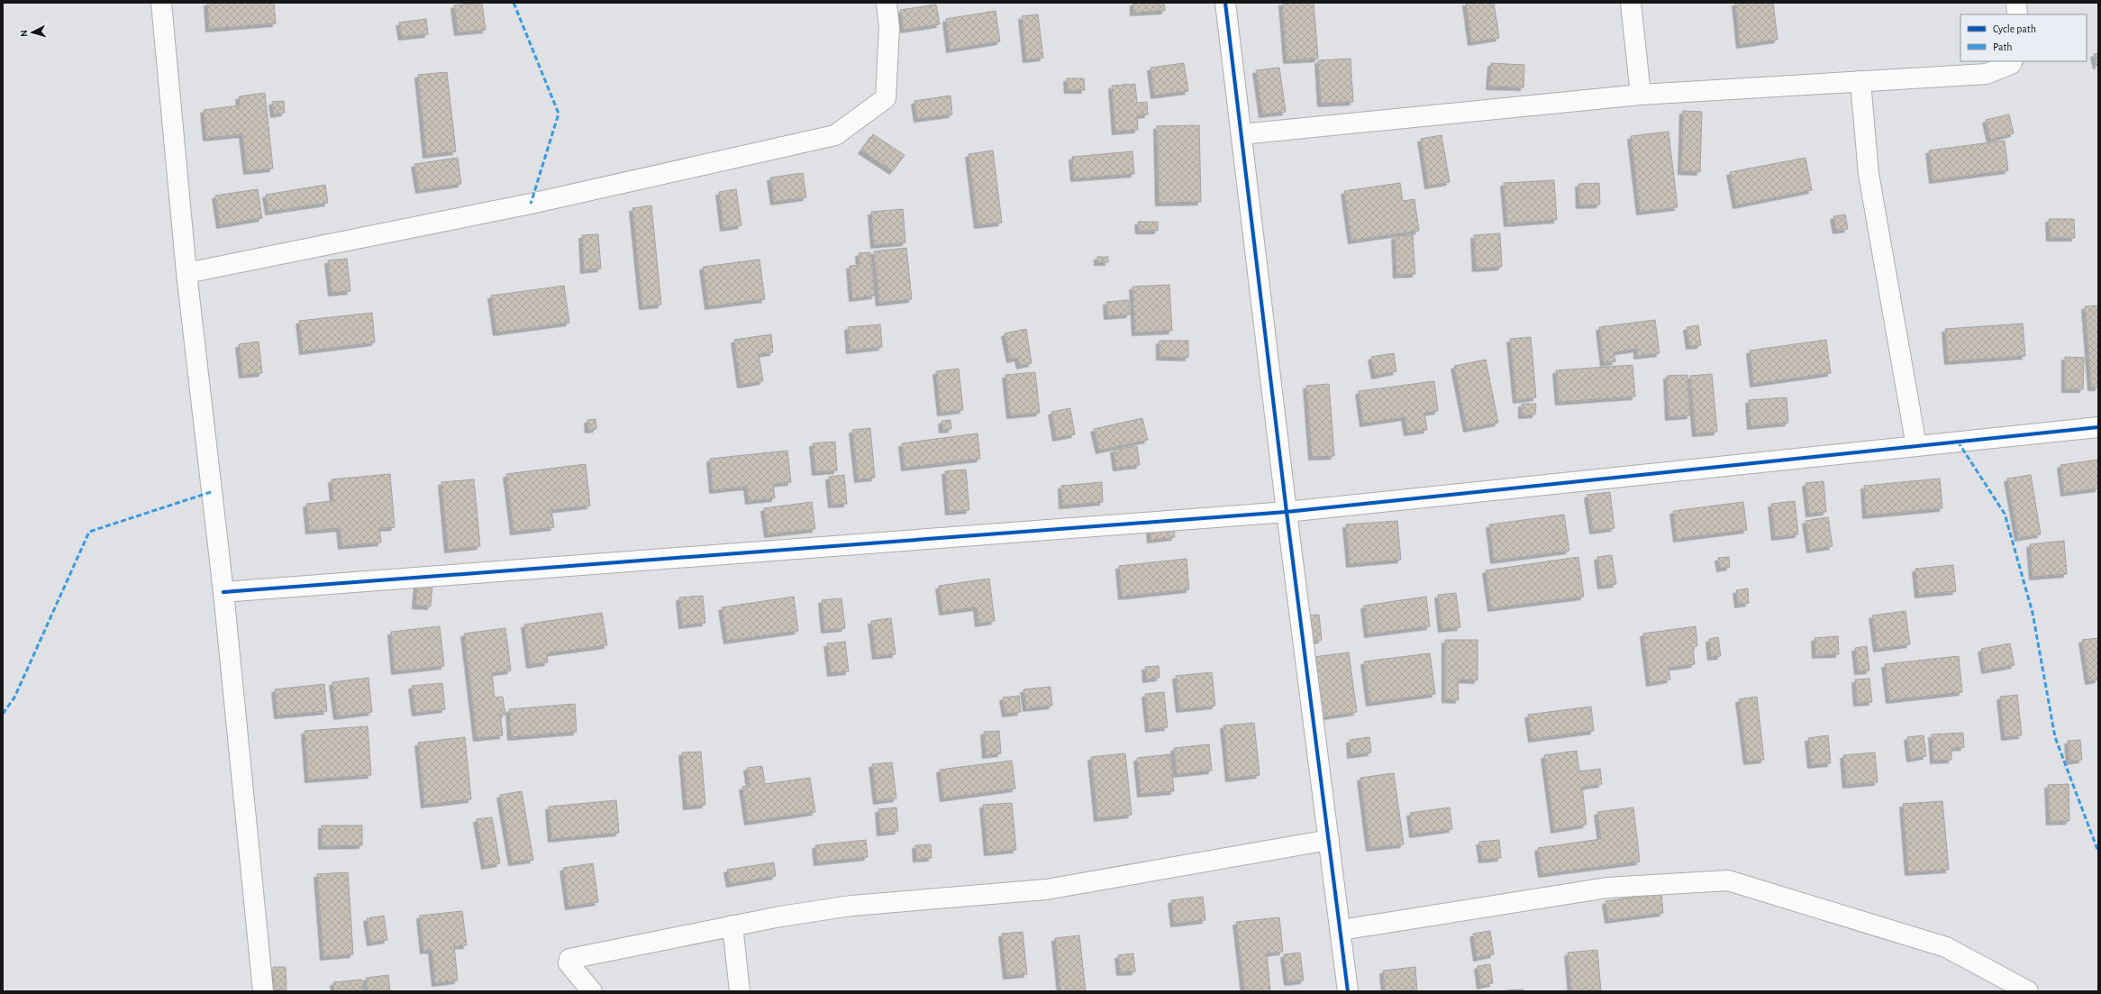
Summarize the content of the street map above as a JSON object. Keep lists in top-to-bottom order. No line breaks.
{"legend":["Cycle path","Path"],"north":"left"}
